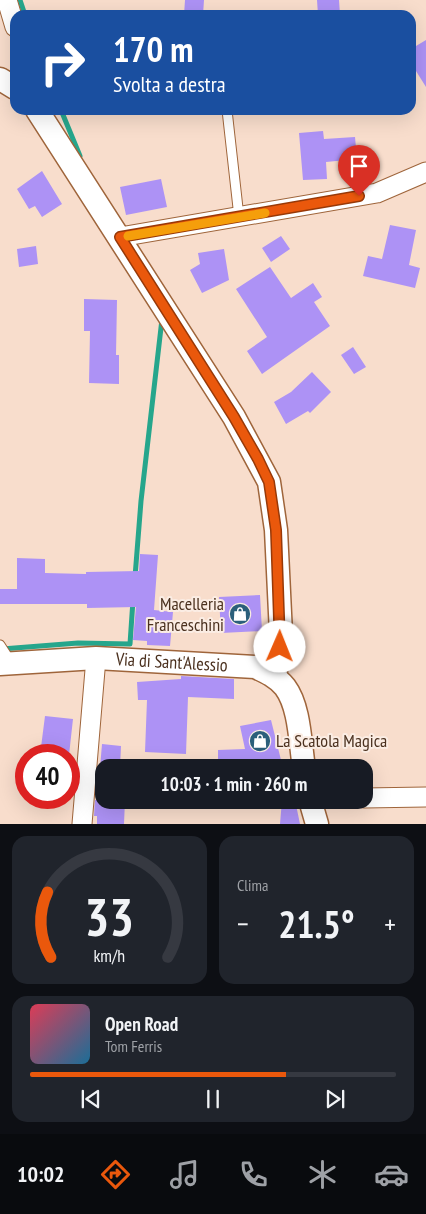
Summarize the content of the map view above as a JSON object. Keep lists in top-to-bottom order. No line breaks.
{"streets":{"street":["Via di Sant'Alessio"]},"places":{"shop":["Macelleria Franceschini","La Scatola Magica"]},"page":{"turn":["170 m","Svolta a destra"],"limit":"40","trip":"10:03 · 1 min · 260 m","tile":"Clima","heat":["−","21.5°","+"],"song":["Open Road","Tom Ferris"],"tabs":"10:02","gauge":["33","km/h"]}}
